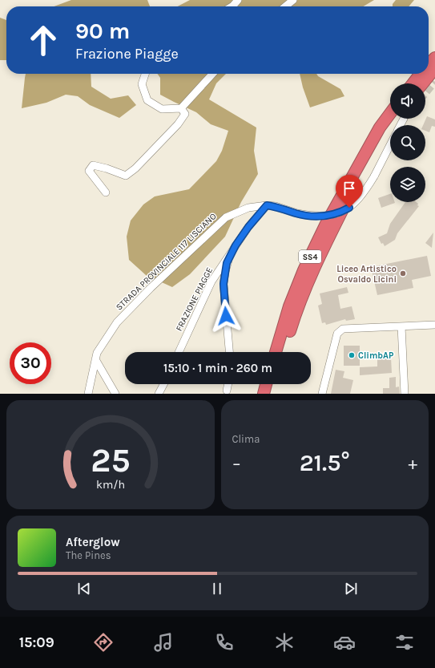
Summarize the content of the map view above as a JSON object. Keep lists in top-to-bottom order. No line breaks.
{"streets":{"highway":["SS4"],"street":["STRADA PROVINCIALE 117 LISCIANO","FRAZIONE PIAGGE"]},"crossings":[["STRADA PROVINCIALE 117 LISCIANO","FRAZIONE PIAGGE"]],"places":["Liceo Artistico Osvaldo Licini","ClimbAP"],"page":{"turn":["90 m","Frazione Piagge"],"limit":"30","trip":"15:10 · 1 min · 260 m","tile":"Clima","heat":["−","21.5°","+"],"song":["Afterglow","The Pines"],"tabs":"15:09","gauge":["25","km/h"]}}
